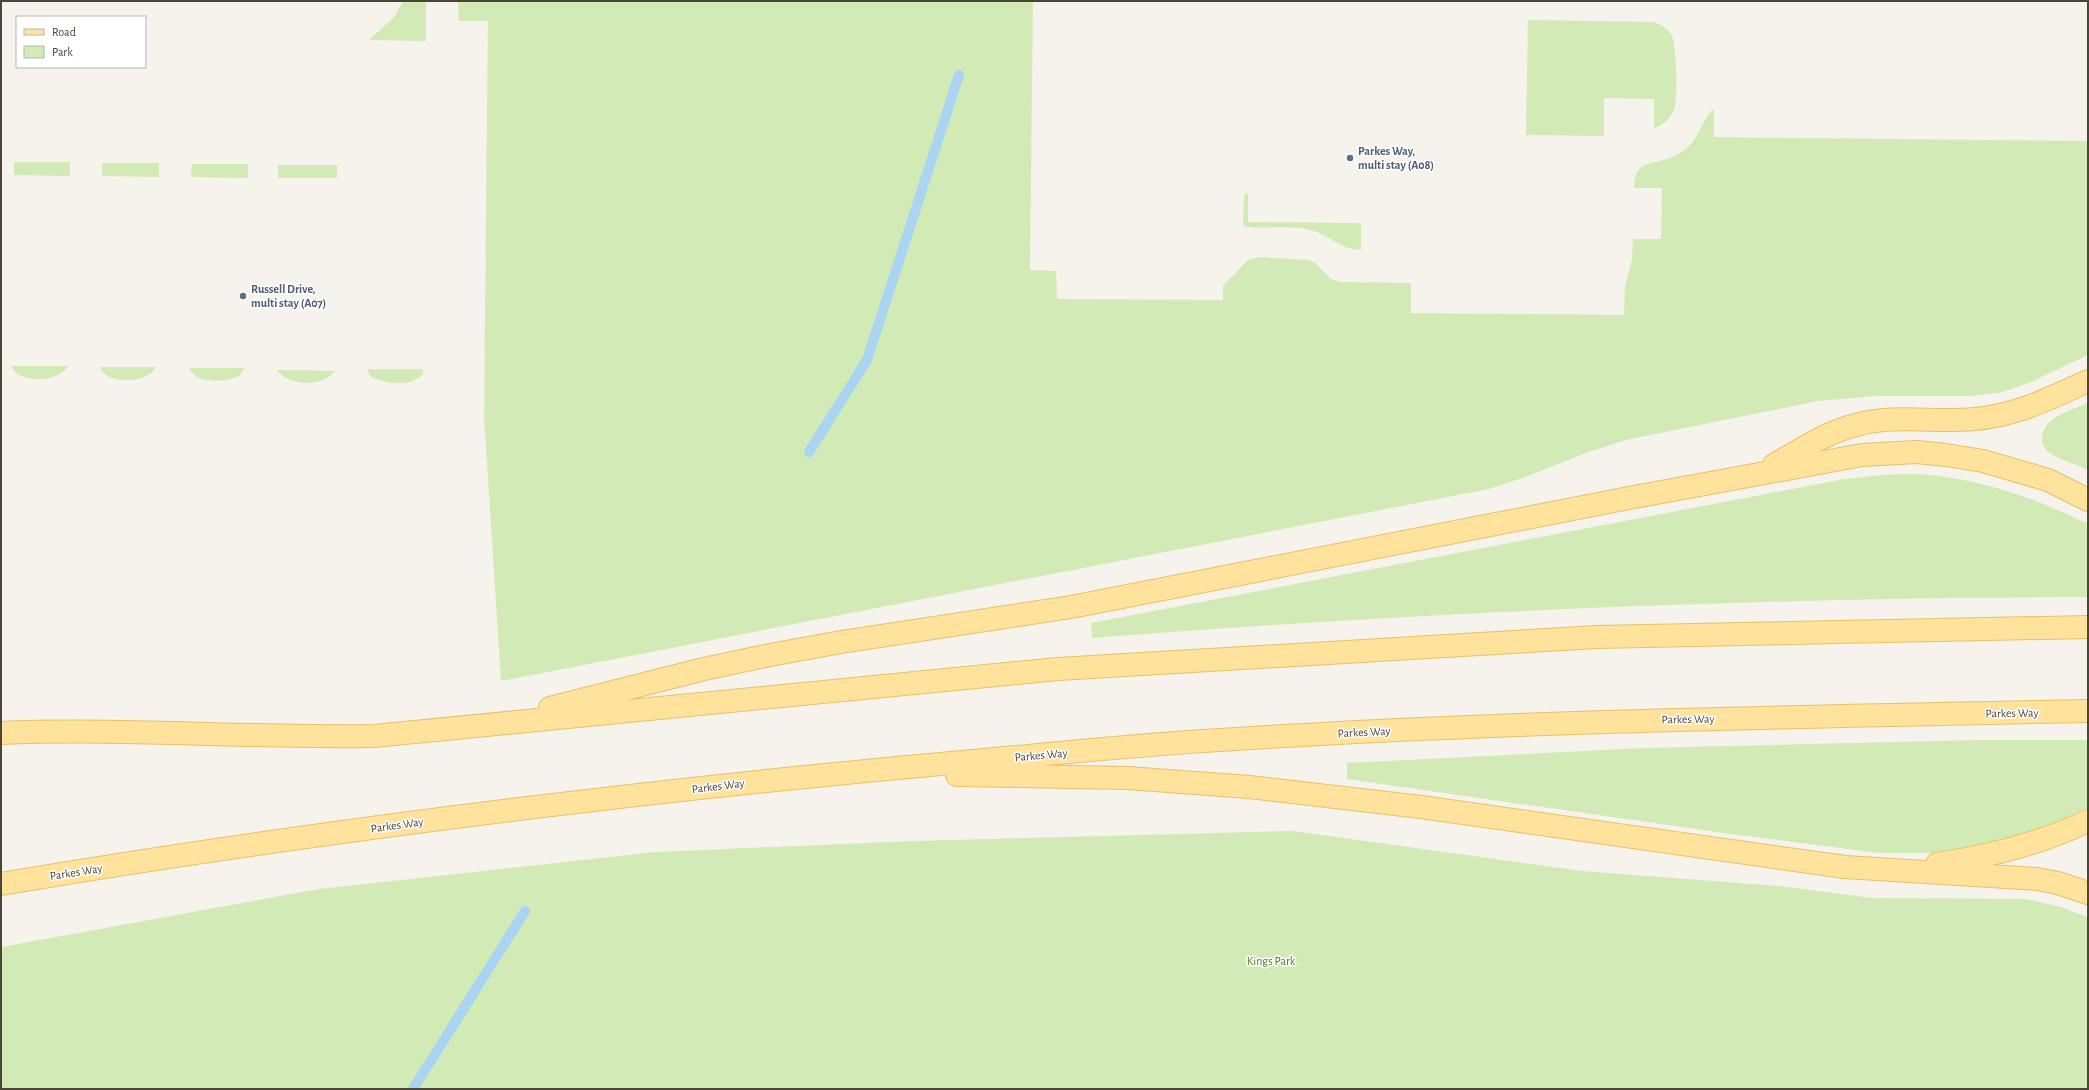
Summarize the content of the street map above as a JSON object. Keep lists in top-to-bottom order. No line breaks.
{"streets":{"main road":["Parkes Way"]},"parks":["Kings Park"],"places":["Parkes Way, multi stay (A08)","Russell Drive, multi stay (A07)"],"legend":["Road","Park"]}
